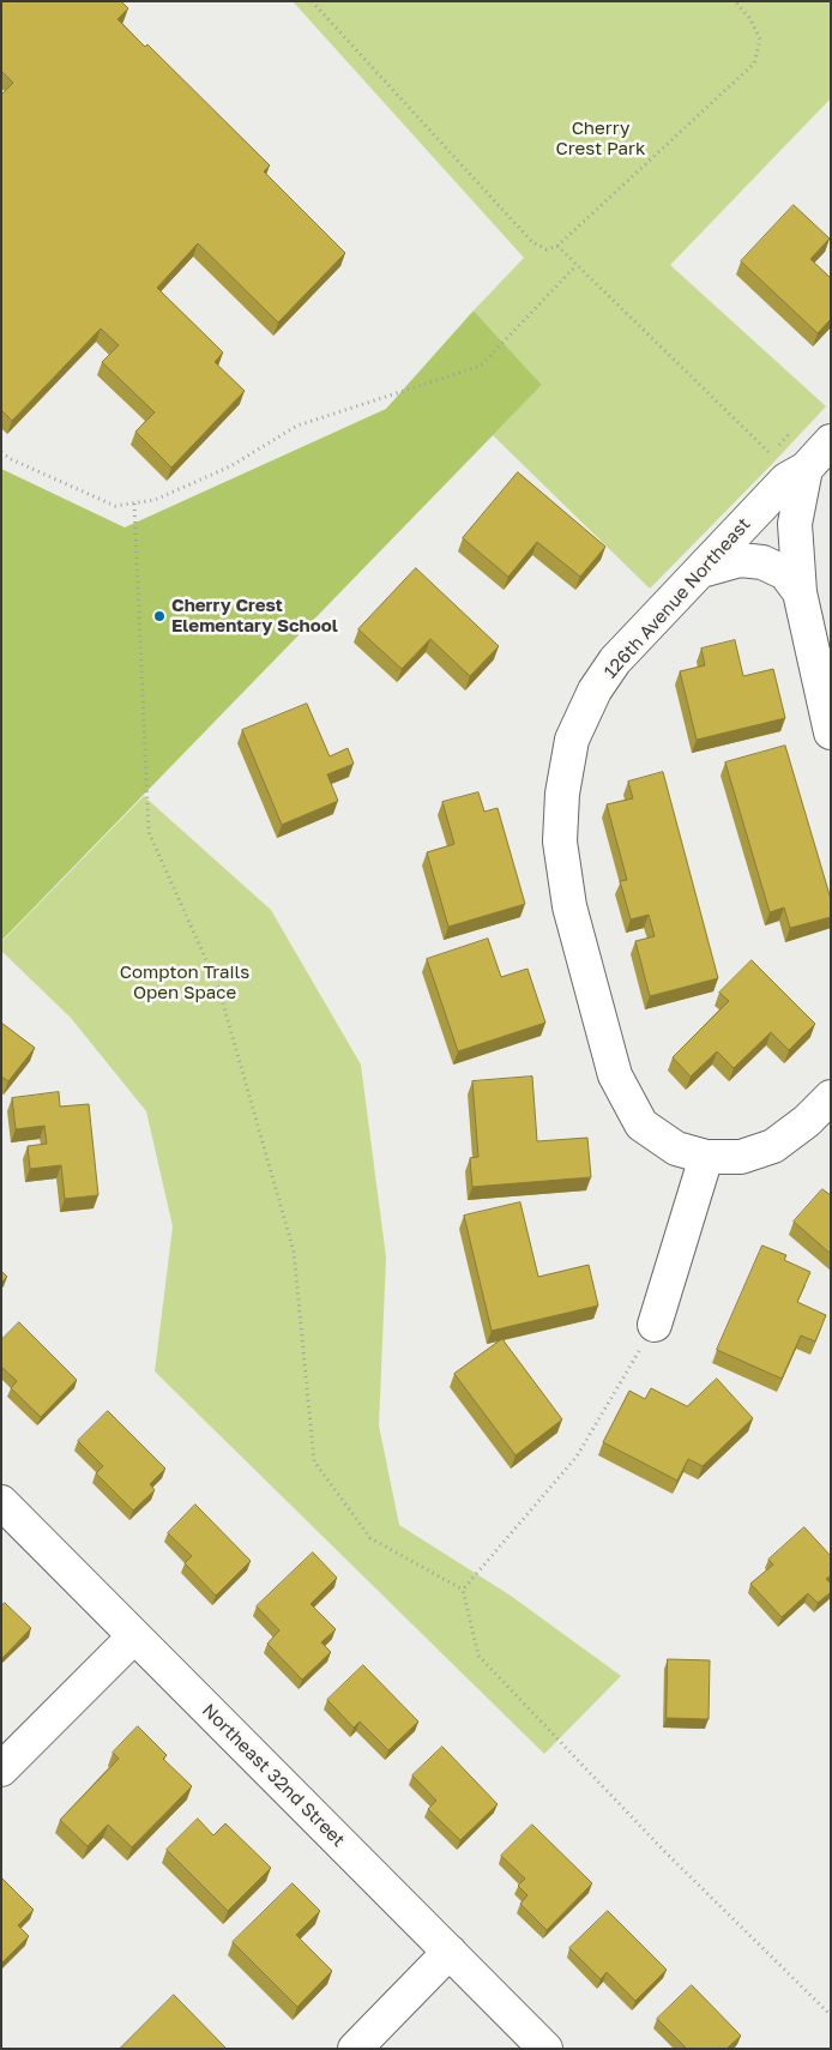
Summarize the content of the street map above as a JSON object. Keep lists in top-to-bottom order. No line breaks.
{"streets":{"street":["126th Avenue Northeast","Northeast 32nd Street"]},"parks":["Cherry Crest Park","Compton Trails Open Space"],"places":["Cherry Crest Elementary School"]}
